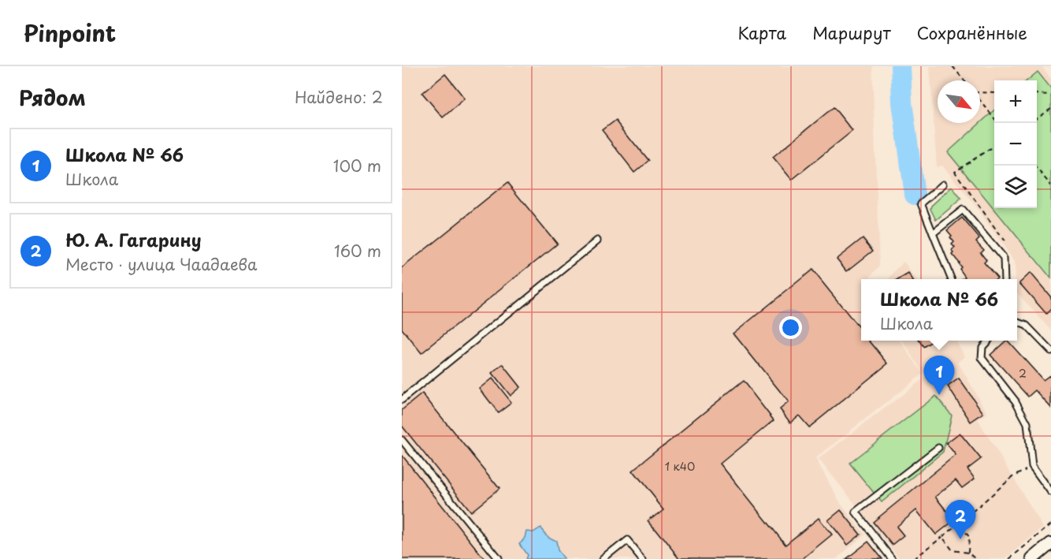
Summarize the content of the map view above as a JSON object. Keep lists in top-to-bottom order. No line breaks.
{"house_numbers":["2","1 к40"],"north":"bottom right","page":{"header":"Pinpoint","nav":["Карта","Маршрут","Сохранённые"],"heading":["Рядом","Найдено: 2"],"map_buttons":["+","−"],"list":[{"mark":"1","name":"Школа № 66","note":"Школа","value":"100 m"},{"mark":"2","name":"Ю. А. Гагарину","note":"Место · улица Чаадаева","value":"160 m"}],"popup":["Школа № 66","Школа"],"pins":["1","2"]}}
